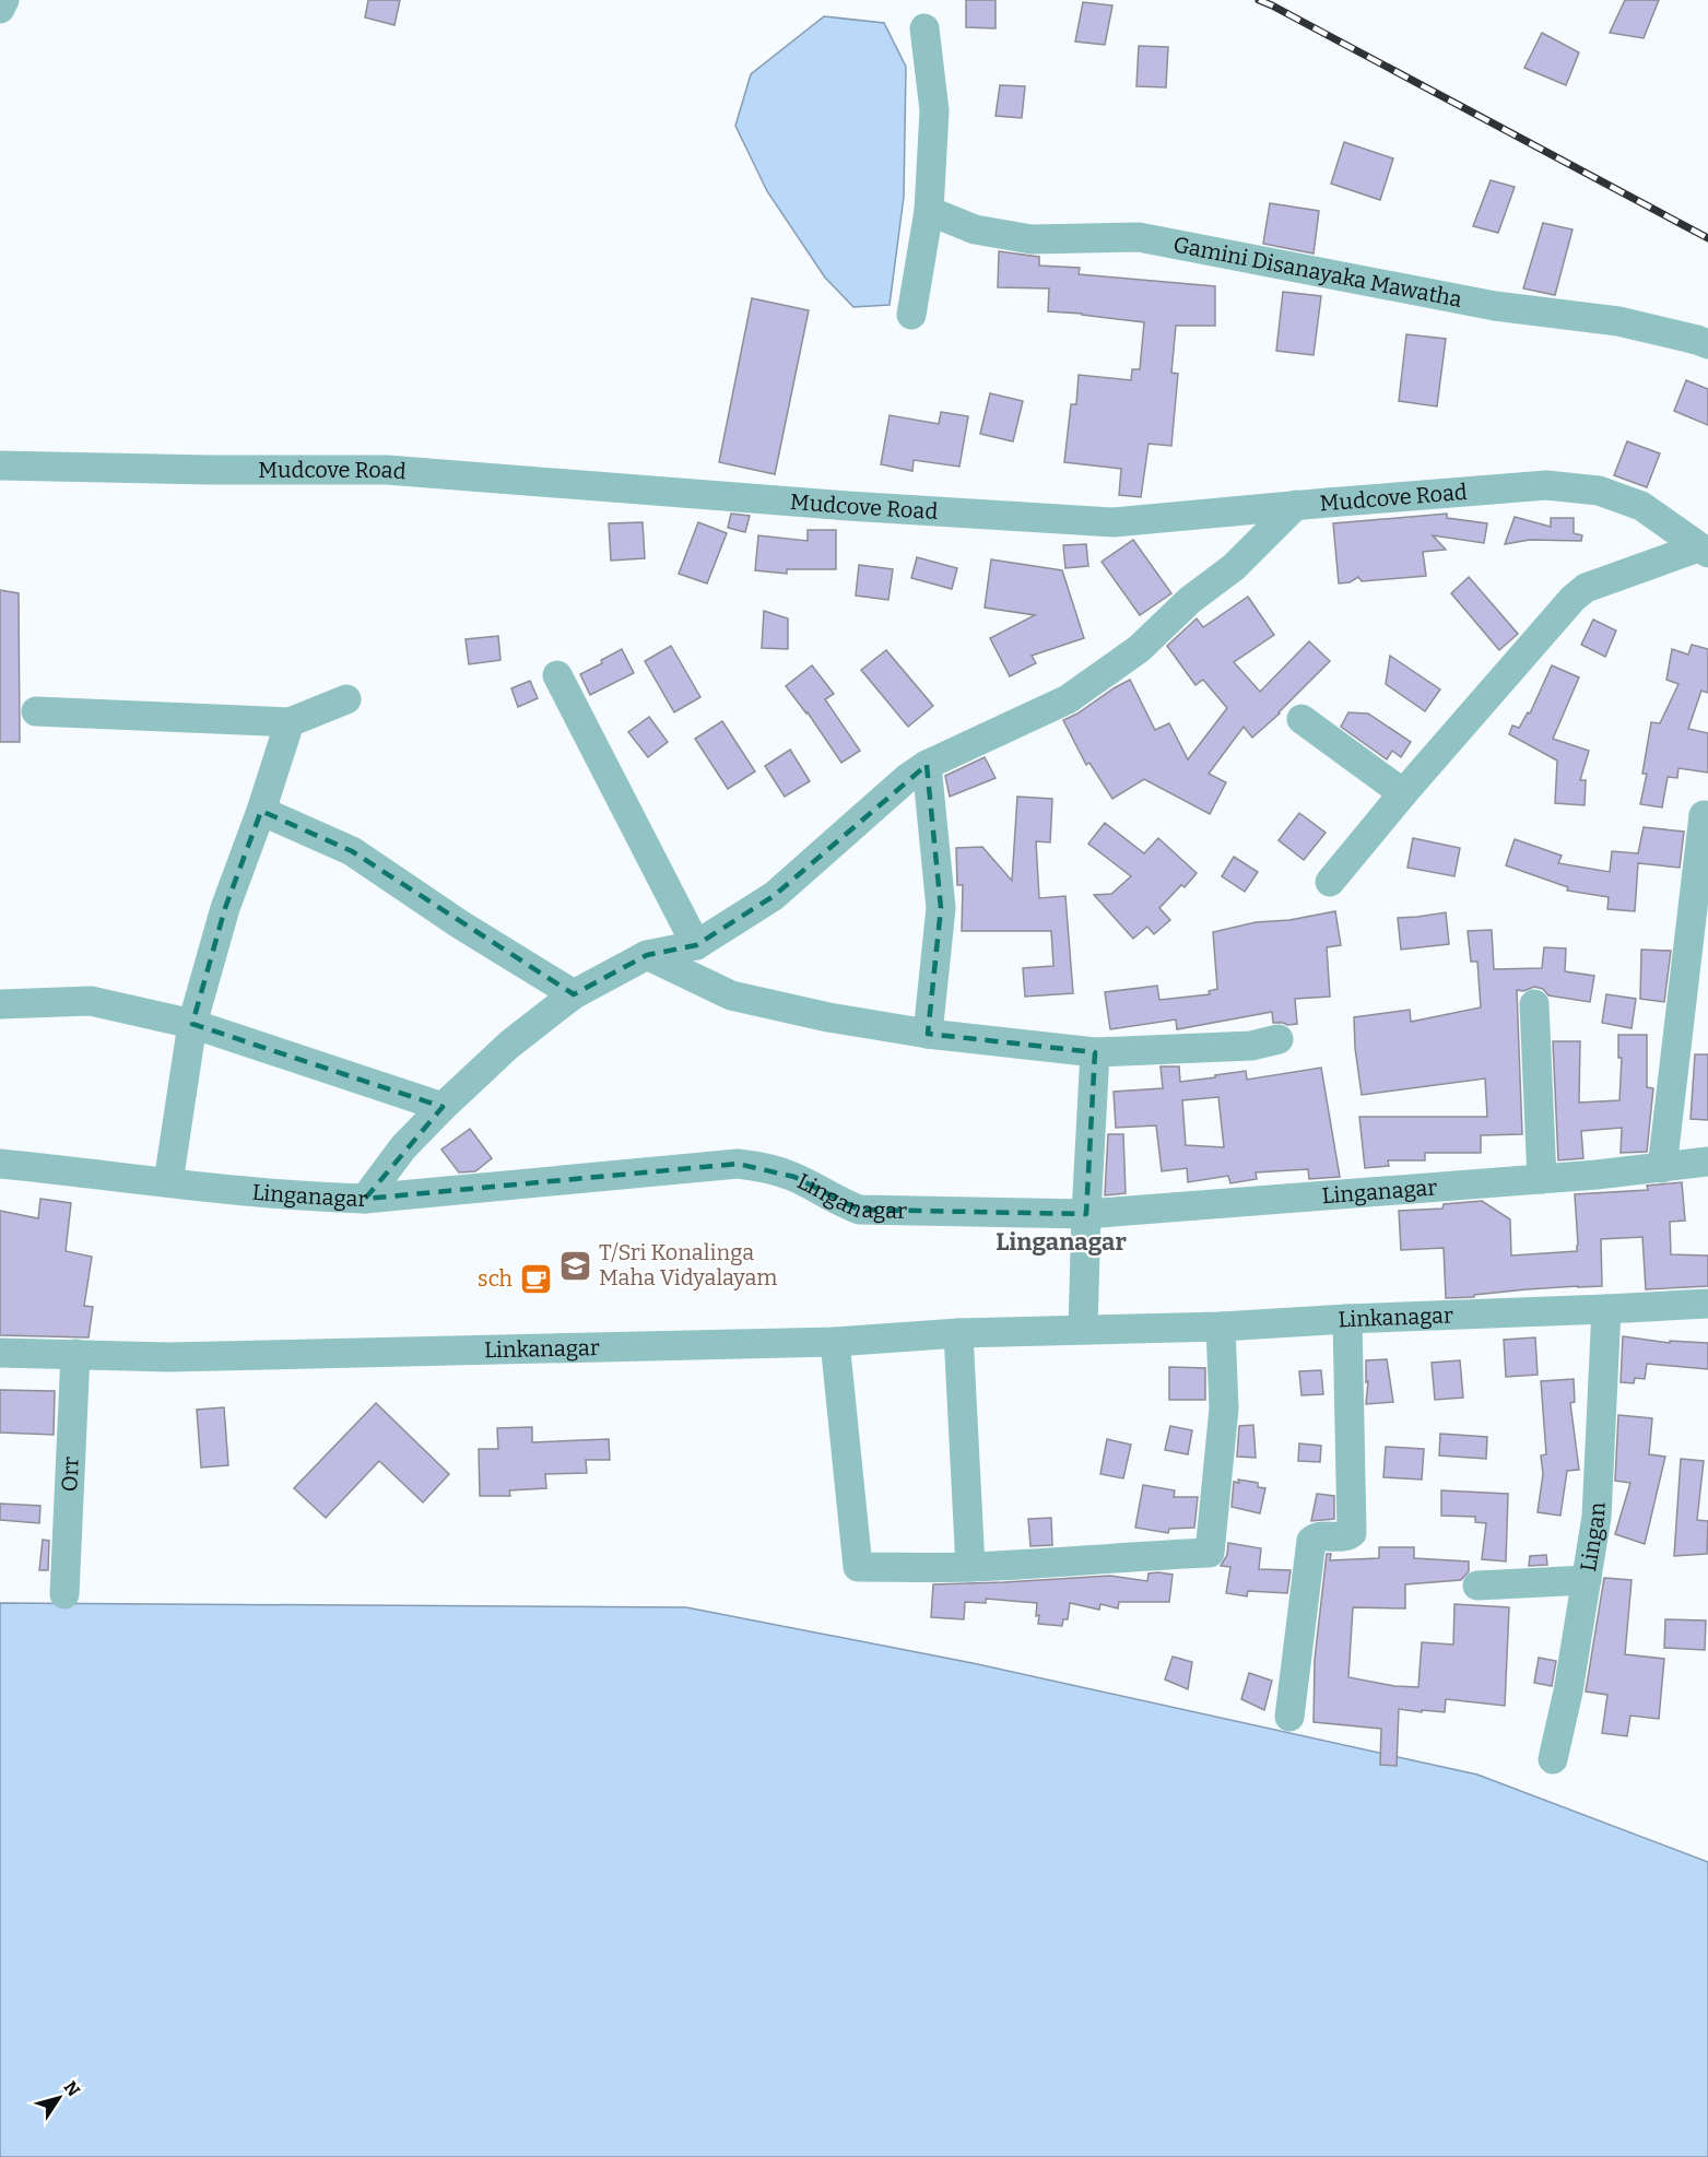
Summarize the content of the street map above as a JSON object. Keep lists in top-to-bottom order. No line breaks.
{"streets":{"street":["Gamini Disanayaka Mawatha","Mudcove Road","Linganagar","Linkanagar","Orr","Lingan"]},"crossings":[["Linkanagar","Orr"],["Linkanagar","Lingan"]],"districts":["Linganagar"],"places":{"school or university":["T/Sri Konalinga Maha Vidyalayam"],"cafe":["sch"]},"north":"top right"}
